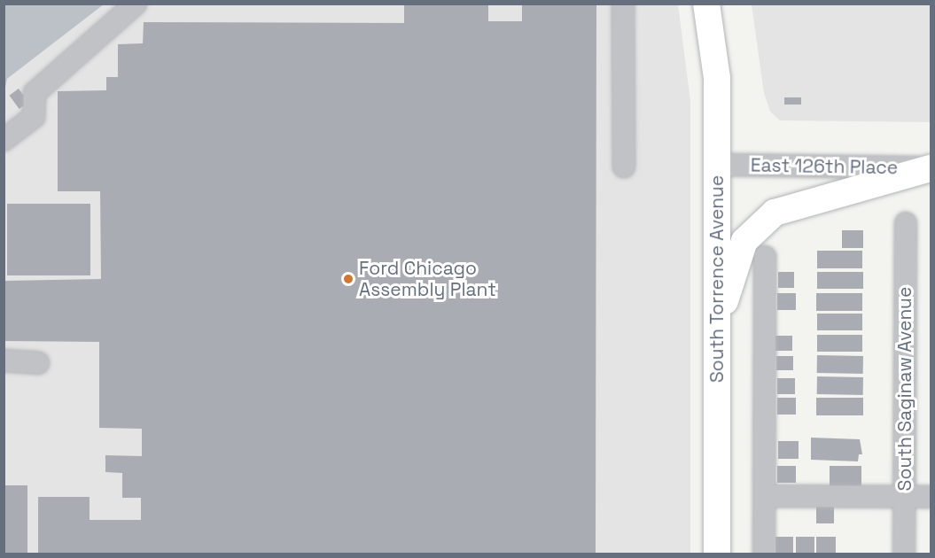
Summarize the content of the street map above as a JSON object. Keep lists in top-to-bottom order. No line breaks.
{"streets":{"main road":["South Torrence Avenue"],"street":["East 126th Place","South Saginaw Avenue"]},"crossings":[["East 126th Place","South Torrence Avenue"]],"places":["Ford Chicago Assembly Plant"]}
